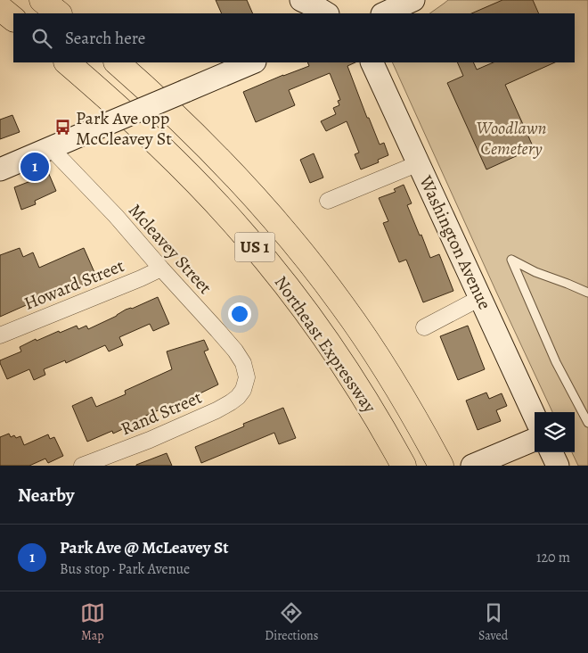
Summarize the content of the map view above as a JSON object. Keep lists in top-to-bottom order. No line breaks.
{"streets":{"highway":["US 1","Northeast Expressway"],"street":["Washington Avenue","Mcleavey Street","Howard Street","Rand Street"]},"crossings":[["Mcleavey Street","Howard Street"],["Mcleavey Street","Rand Street"]],"parks":["Woodlawn Cemetery"],"places":{"bus stop":["Park Ave opp McCleavey St"]},"page":{"search":"Search here","pins":"1","heading":"Nearby","list":[{"mark":"1","name":"Park Ave @ McLeavey St","note":"Bus stop · Park Avenue","value":"120 m"}],"nav":["Map","Directions","Saved"]}}
